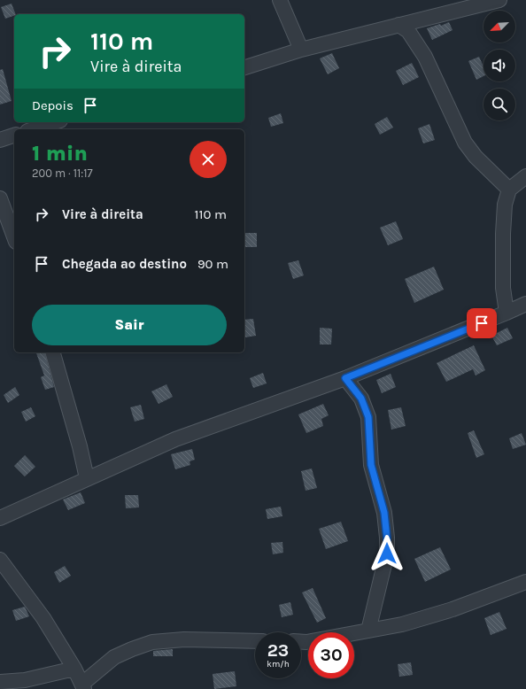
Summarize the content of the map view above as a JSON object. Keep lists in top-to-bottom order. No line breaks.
{"north":"bottom left","page":{"turn":["110 m","Vire à direita"],"then":"Depois","heading":["1 min","200 m · 11:17"],"list":[{"name":"Vire à direita","value":"110 m"},{"name":"Chegada ao destino","value":"90 m"}],"buttons":"Sair","speed":"23 km/h","limit":"30"}}
